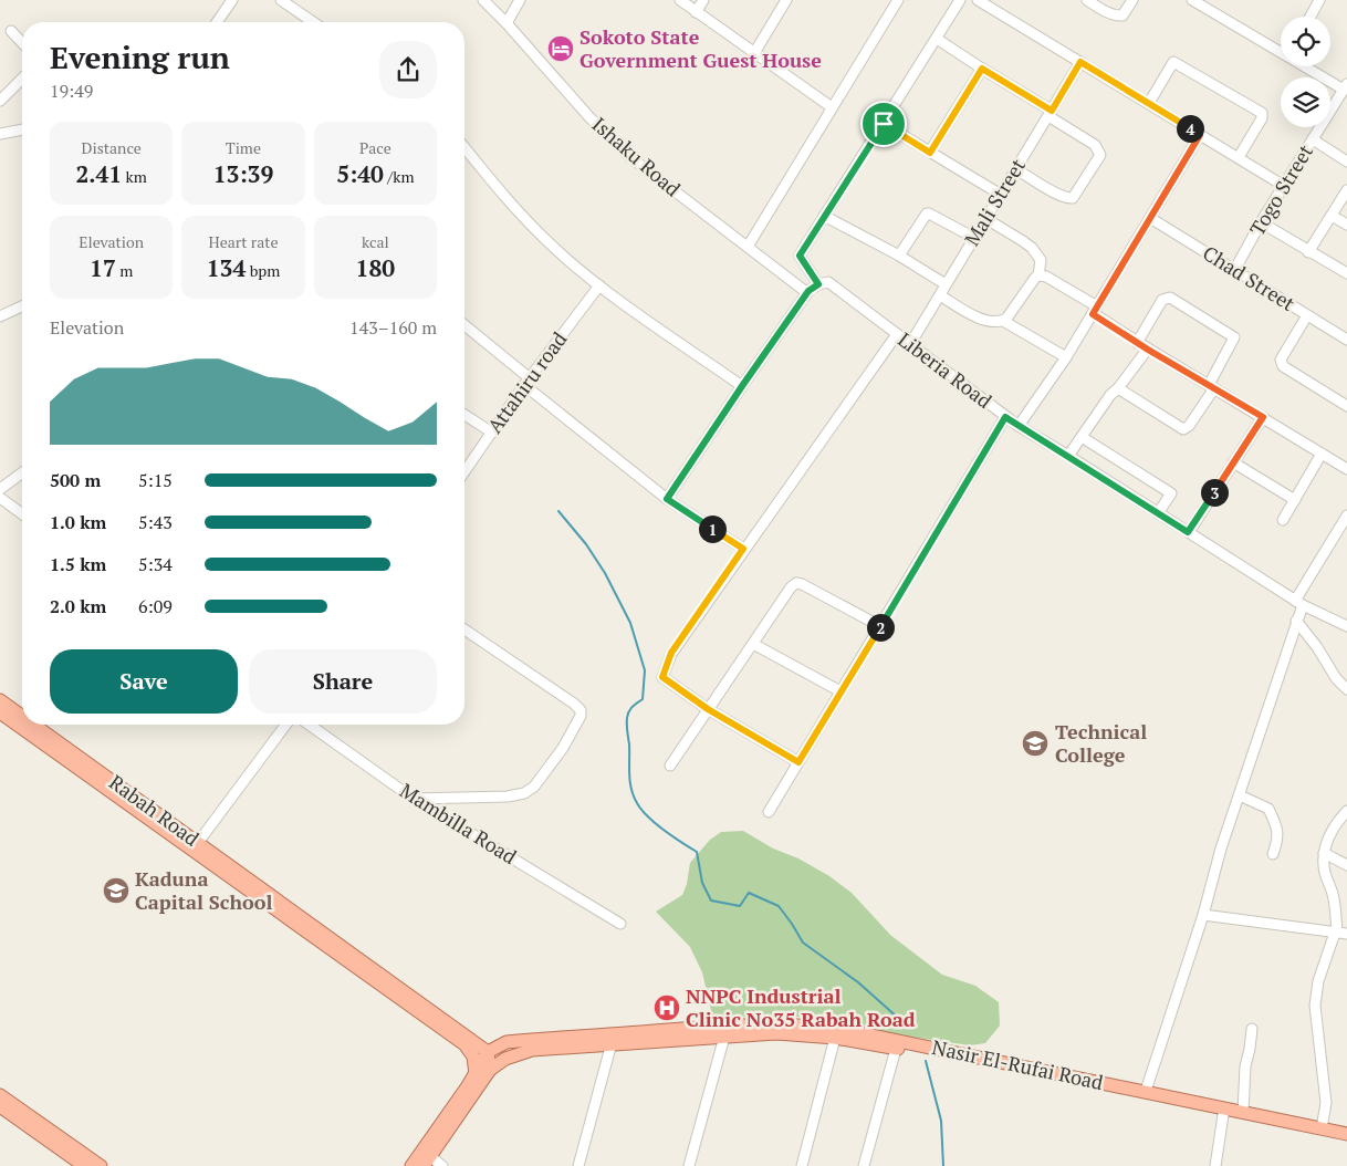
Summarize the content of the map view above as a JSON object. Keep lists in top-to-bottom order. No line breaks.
{"streets":{"main road":["Rabah Road","Nasir El-Rufai Road"],"street":["Ishaku Road","Togo Street","Mali Street","Chad Street","Liberia Road","Attahiru road","Mambilla Road"]},"crossings":[["Togo Street","Chad Street"],["Mali Street","Liberia Road"],["Rabah Road","Nasir El-Rufai Road"]],"places":{"hotel":["Sokoto State Government Guest House"],"school or university":["Technical College","Kaduna Capital School"],"hospital":["NNPC Industrial Clinic No35 Rabah Road"]},"page":{"heading":["Evening run","19:49"],"pins":["4","3","1","2"],"stats":[["Distance","2.41 km"],["Time","13:39"],["Pace","5:40 /km"],["Elevation","17 m"],["Heart rate","134 bpm"],["kcal","180"]],"chart":["Elevation","143–160 m"],"list":[{"name":"500 m","note":"5:15"},{"name":"1.0 km","note":"5:43"},{"name":"1.5 km","note":"5:34"},{"name":"2.0 km","note":"6:09"}],"buttons":["Save","Share"]}}
